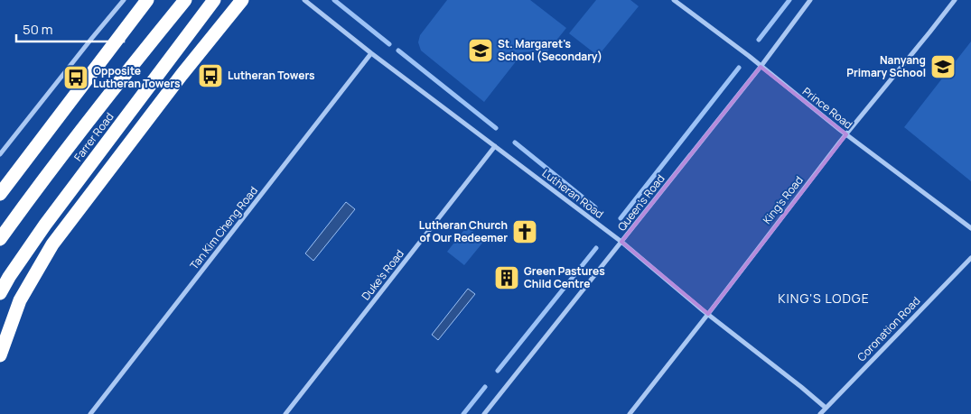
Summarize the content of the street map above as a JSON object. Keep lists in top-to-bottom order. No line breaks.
{"streets":{"highway":["Farrer Road"],"street":["Prince Road","Lutheran Road","King's Road","Queen's Road","Tan Kim Cheng Road","Duke's Road","Coronation Road"]},"crossings":[["Prince Road","King's Road"],["Prince Road","Queen's Road"],["Lutheran Road","King's Road"],["Lutheran Road","Queen's Road"],["Lutheran Road","Tan Kim Cheng Road"],["Lutheran Road","Duke's Road"],["Lutheran Road","Coronation Road"]],"districts":["KING'S LODGE"],"places":{"school or university":["St. Margaret's School (Secondary)","Nanyang Primary School"],"bus stop":["Lutheran Towers","Opposite Lutheran Towers"],"church":["Lutheran Church of Our Redeemer"],"building":["Green Pastures Child Centre"]},"scale_bar":"50 m"}
